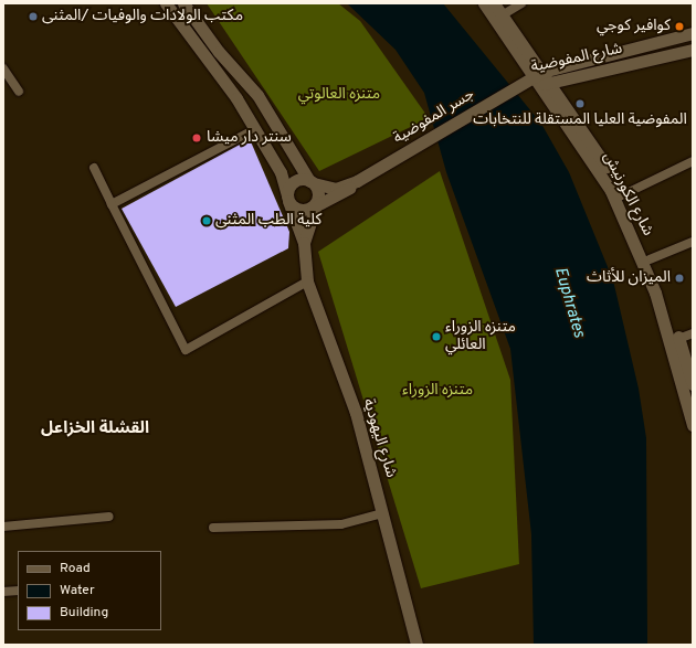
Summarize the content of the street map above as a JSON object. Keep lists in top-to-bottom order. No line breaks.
{"streets":{"street":["شارع المفوضية","جسر المفوضية","شارع الكورنيش","شارع اليهودية"]},"crossings":[["شارع المفوضية","جسر المفوضية"],["شارع المفوضية","شارع الكورنيش"]],"districts":["القشلة الخزاعل"],"water":["Euphrates"],"parks":["متنزه العالوتي","متنزه الزوراء"],"places":["مكتب الولادات والوفيات /المثنى","كوافير كوجي","المفوضية العليا المستقلة للنتخابات","سنتر دار ميشا","كلية الطب المثنى","الميزان للأثاث","متنزه الزوراء العائلي"],"legend":["Road","Water","Building"]}
